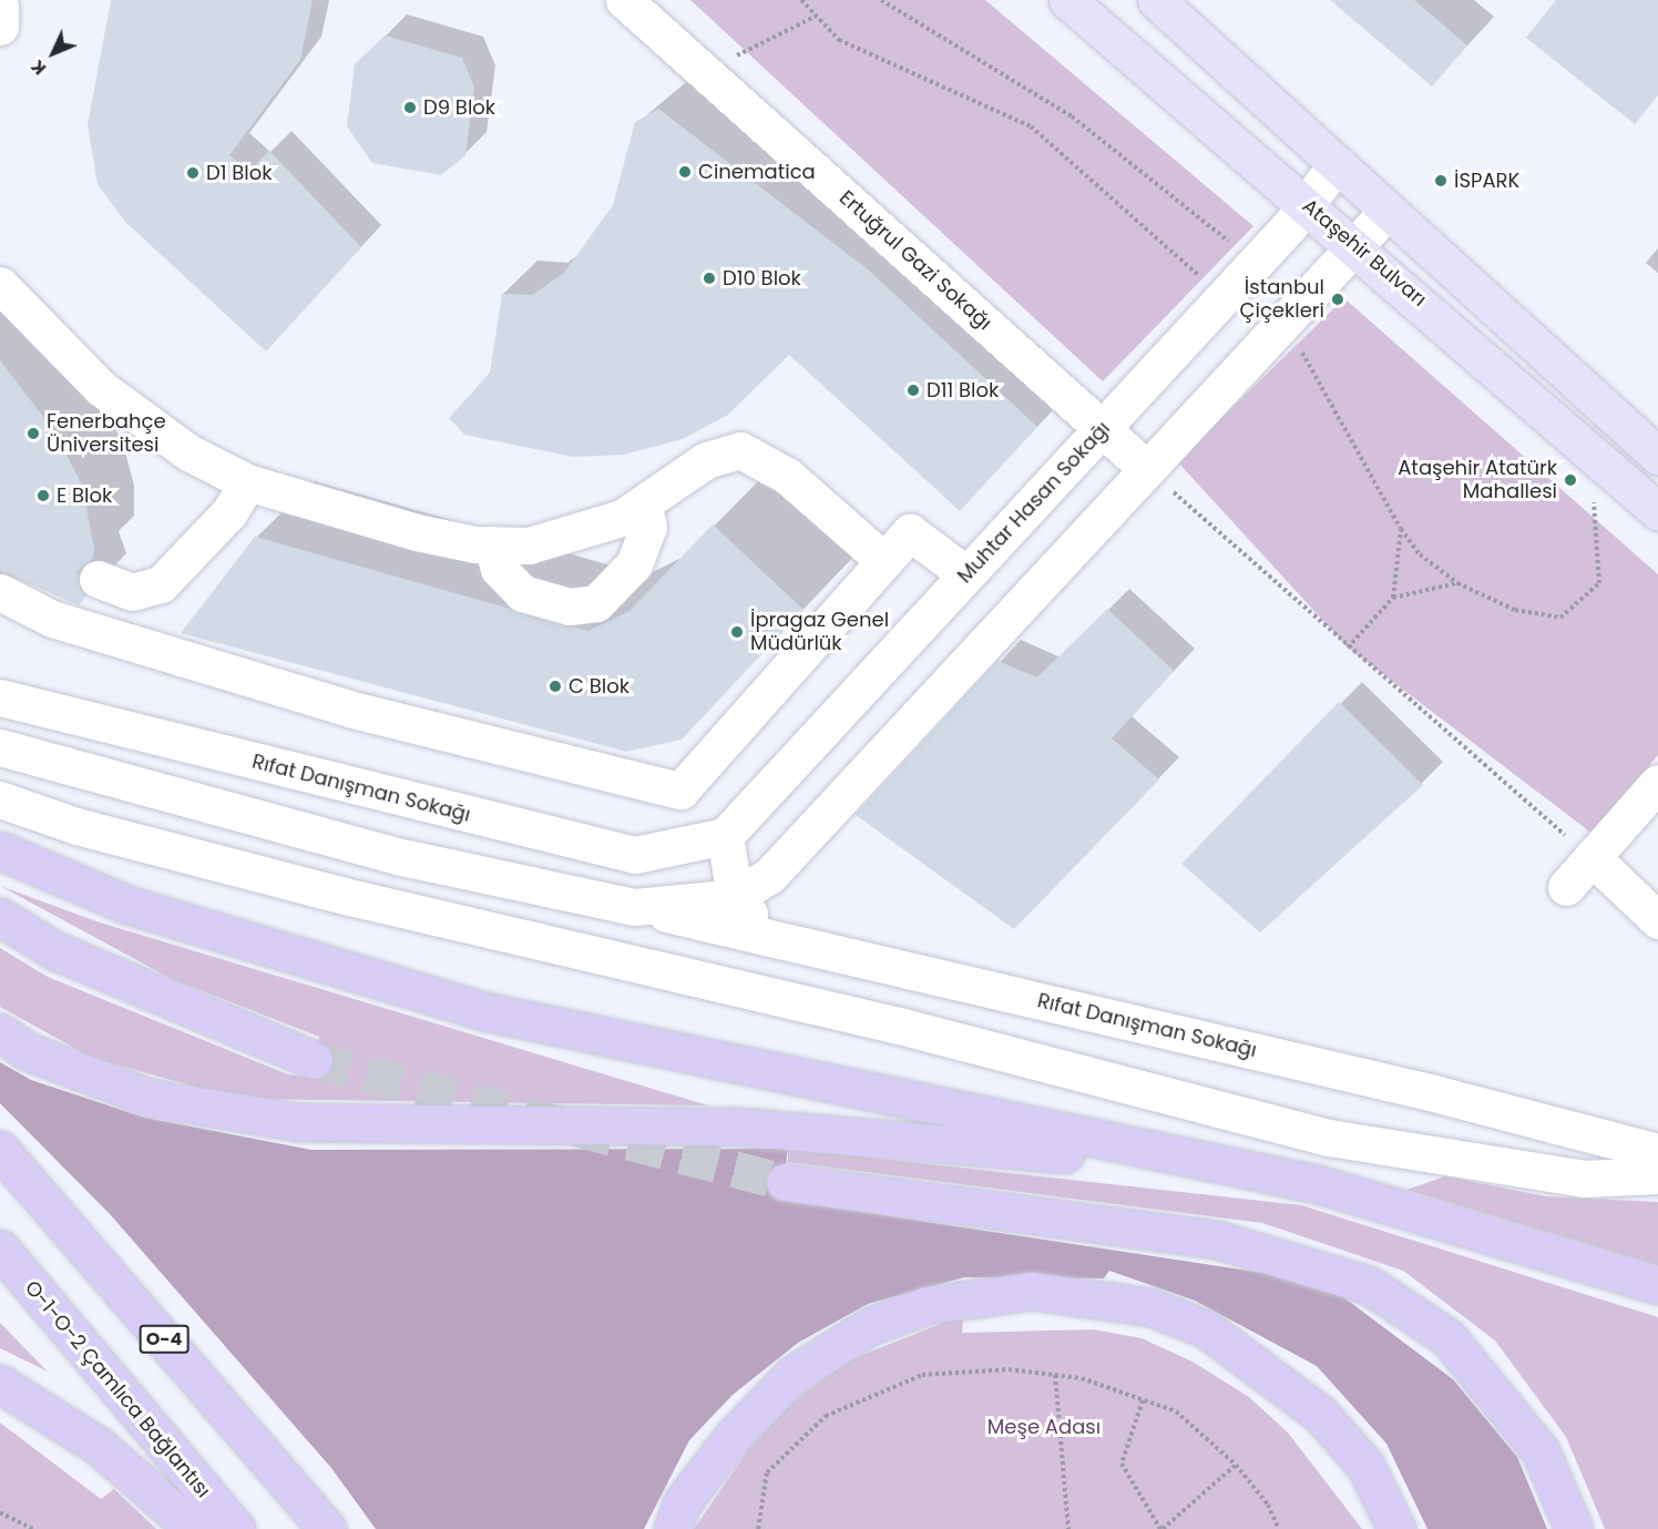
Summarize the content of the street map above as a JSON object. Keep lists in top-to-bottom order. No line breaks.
{"streets":{"highway":["O-4","O-1-O-2 Çamlıca Bağlantısı"],"main road":["Ataşehir Bulvarı"],"street":["Ertuğrul Gazi Sokağı","Muhtar Hasan Sokağı","Rıfat Danışman Sokağı"]},"crossings":[["Ataşehir Bulvarı","Muhtar Hasan Sokağı"],["Ertuğrul Gazi Sokağı","Muhtar Hasan Sokağı"],["Muhtar Hasan Sokağı","Rıfat Danışman Sokağı"]],"parks":["Meşe Adası"],"places":["D9 Blok","Cinematica","D1 Blok","İSPARK","D10 Blok","İstanbul Çiçekleri","D11 Blok","Fenerbahçe Üniversitesi","Ataşehir Atatürk Mahallesi","E Blok","İpragaz Genel Müdürlük","C Blok"],"north":"bottom left"}
